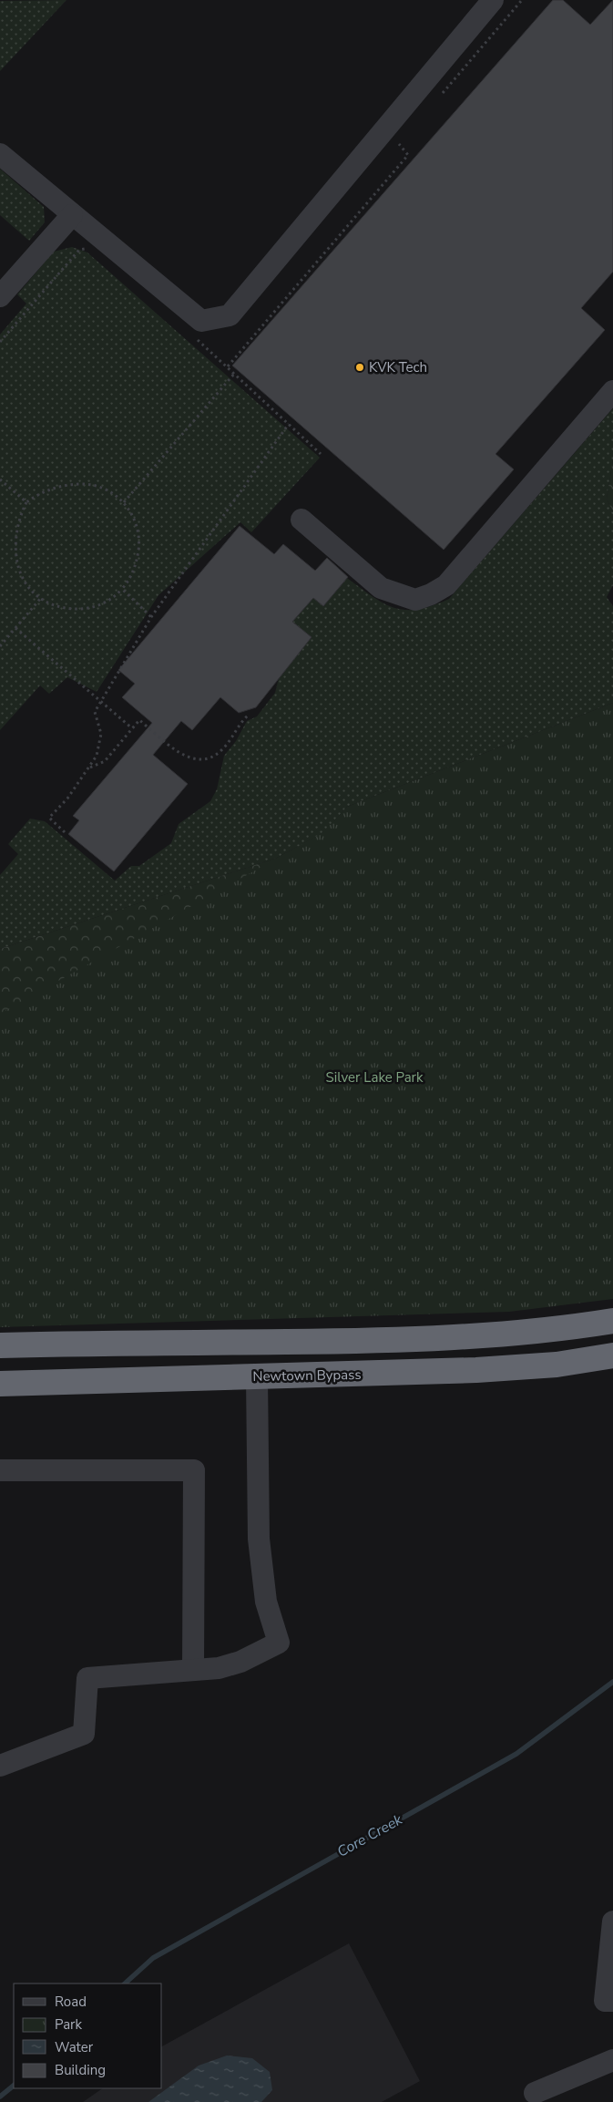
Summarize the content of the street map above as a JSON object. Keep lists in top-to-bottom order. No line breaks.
{"streets":{"highway":["Newtown Bypass"]},"water":["Core Creek"],"parks":["Silver Lake Park"],"places":["KVK Tech"],"legend":["Road","Park","Water","Building"]}
